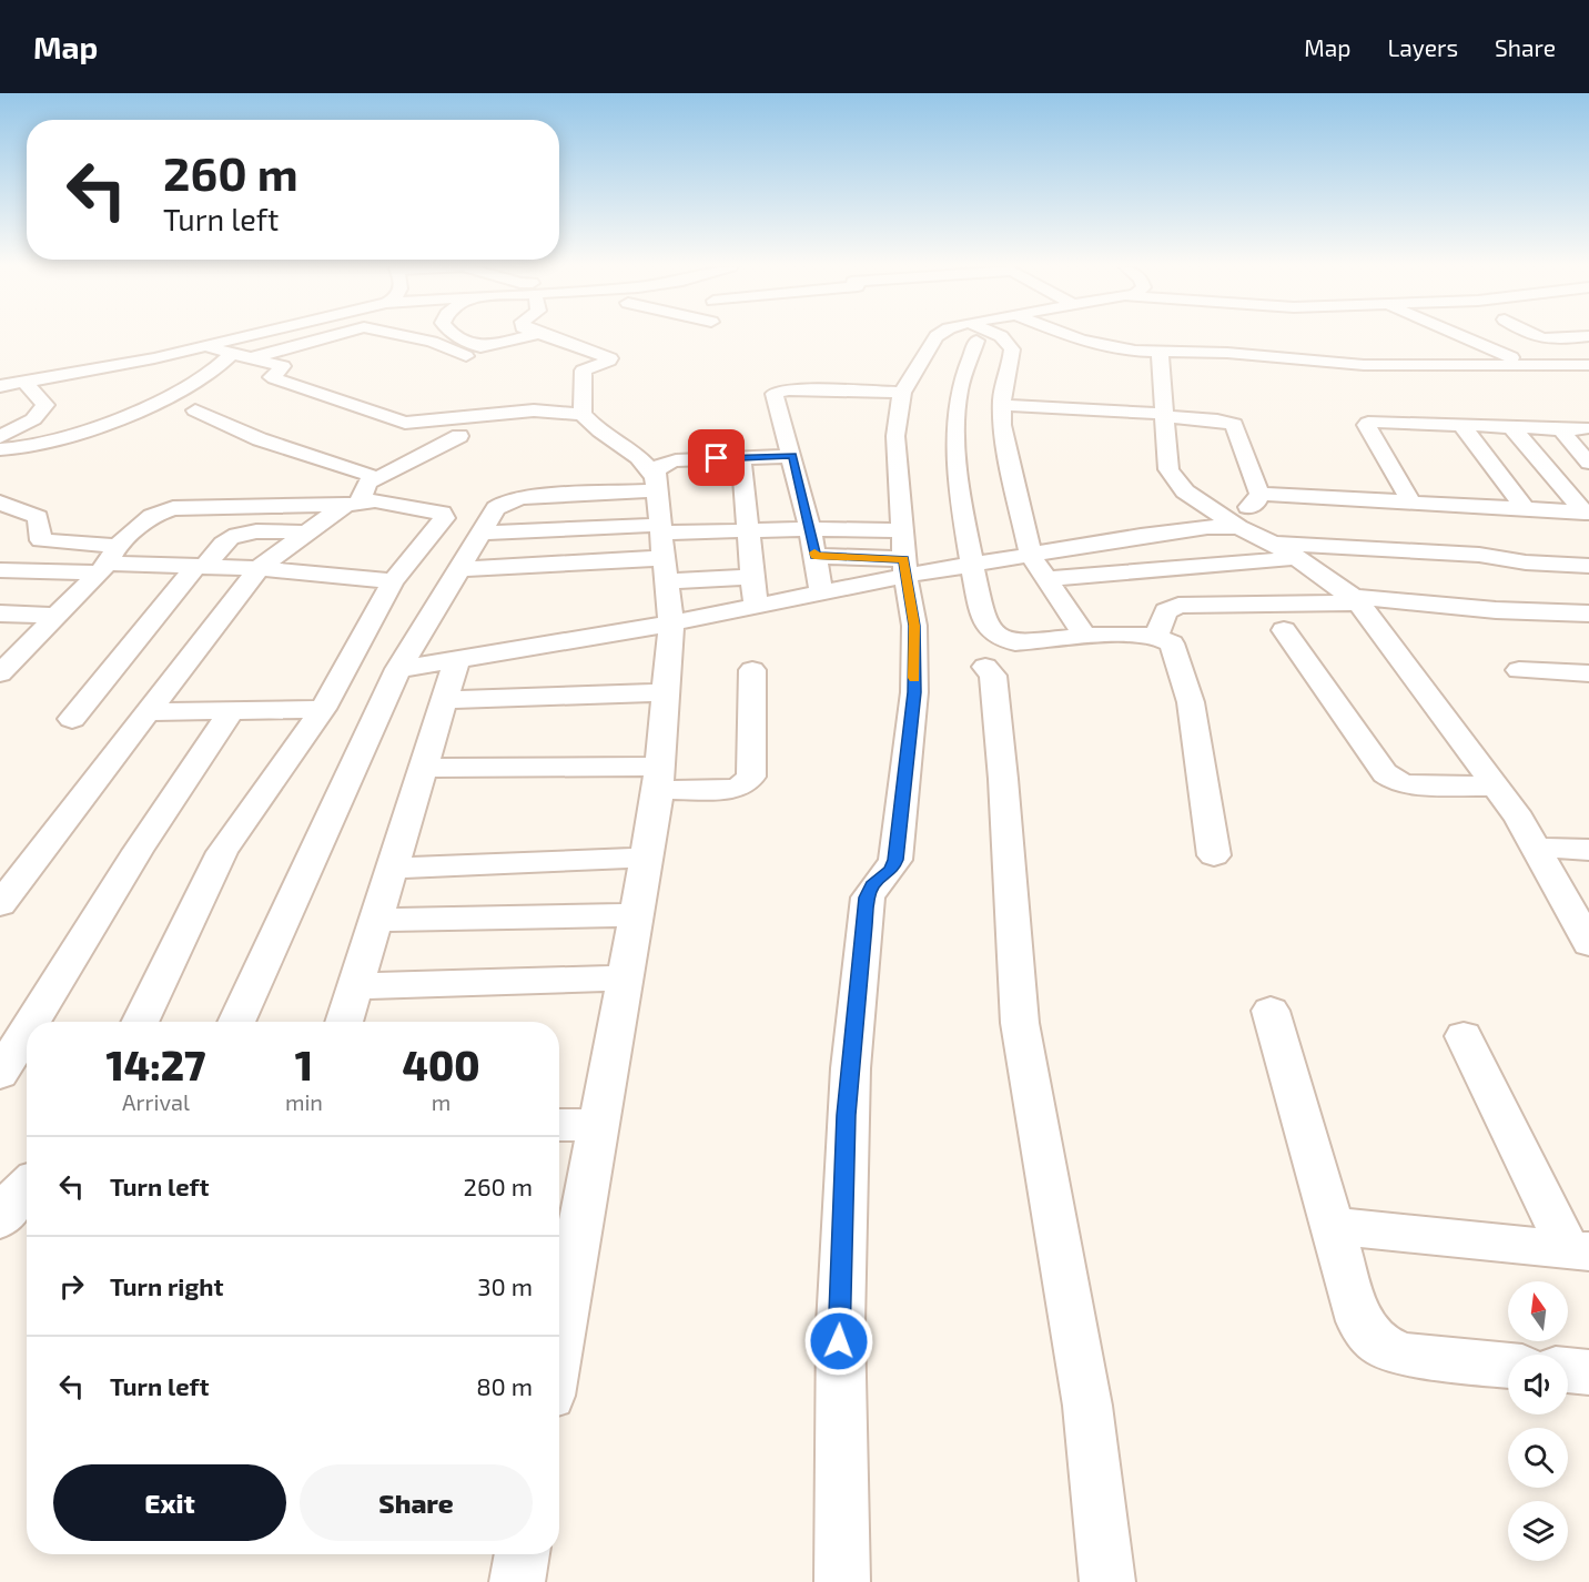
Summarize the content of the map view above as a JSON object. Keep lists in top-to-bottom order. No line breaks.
{"north":"top","page":{"header":"Map","nav":["Map","Layers","Share"],"turn":["260 m","Turn left"],"eta":["14:27","Arrival","1","min","400","m"],"list":[{"name":"Turn left","value":"260 m"},{"name":"Turn right","value":"30 m"},{"name":"Turn left","value":"80 m"}],"buttons":["Exit","Share"]}}
